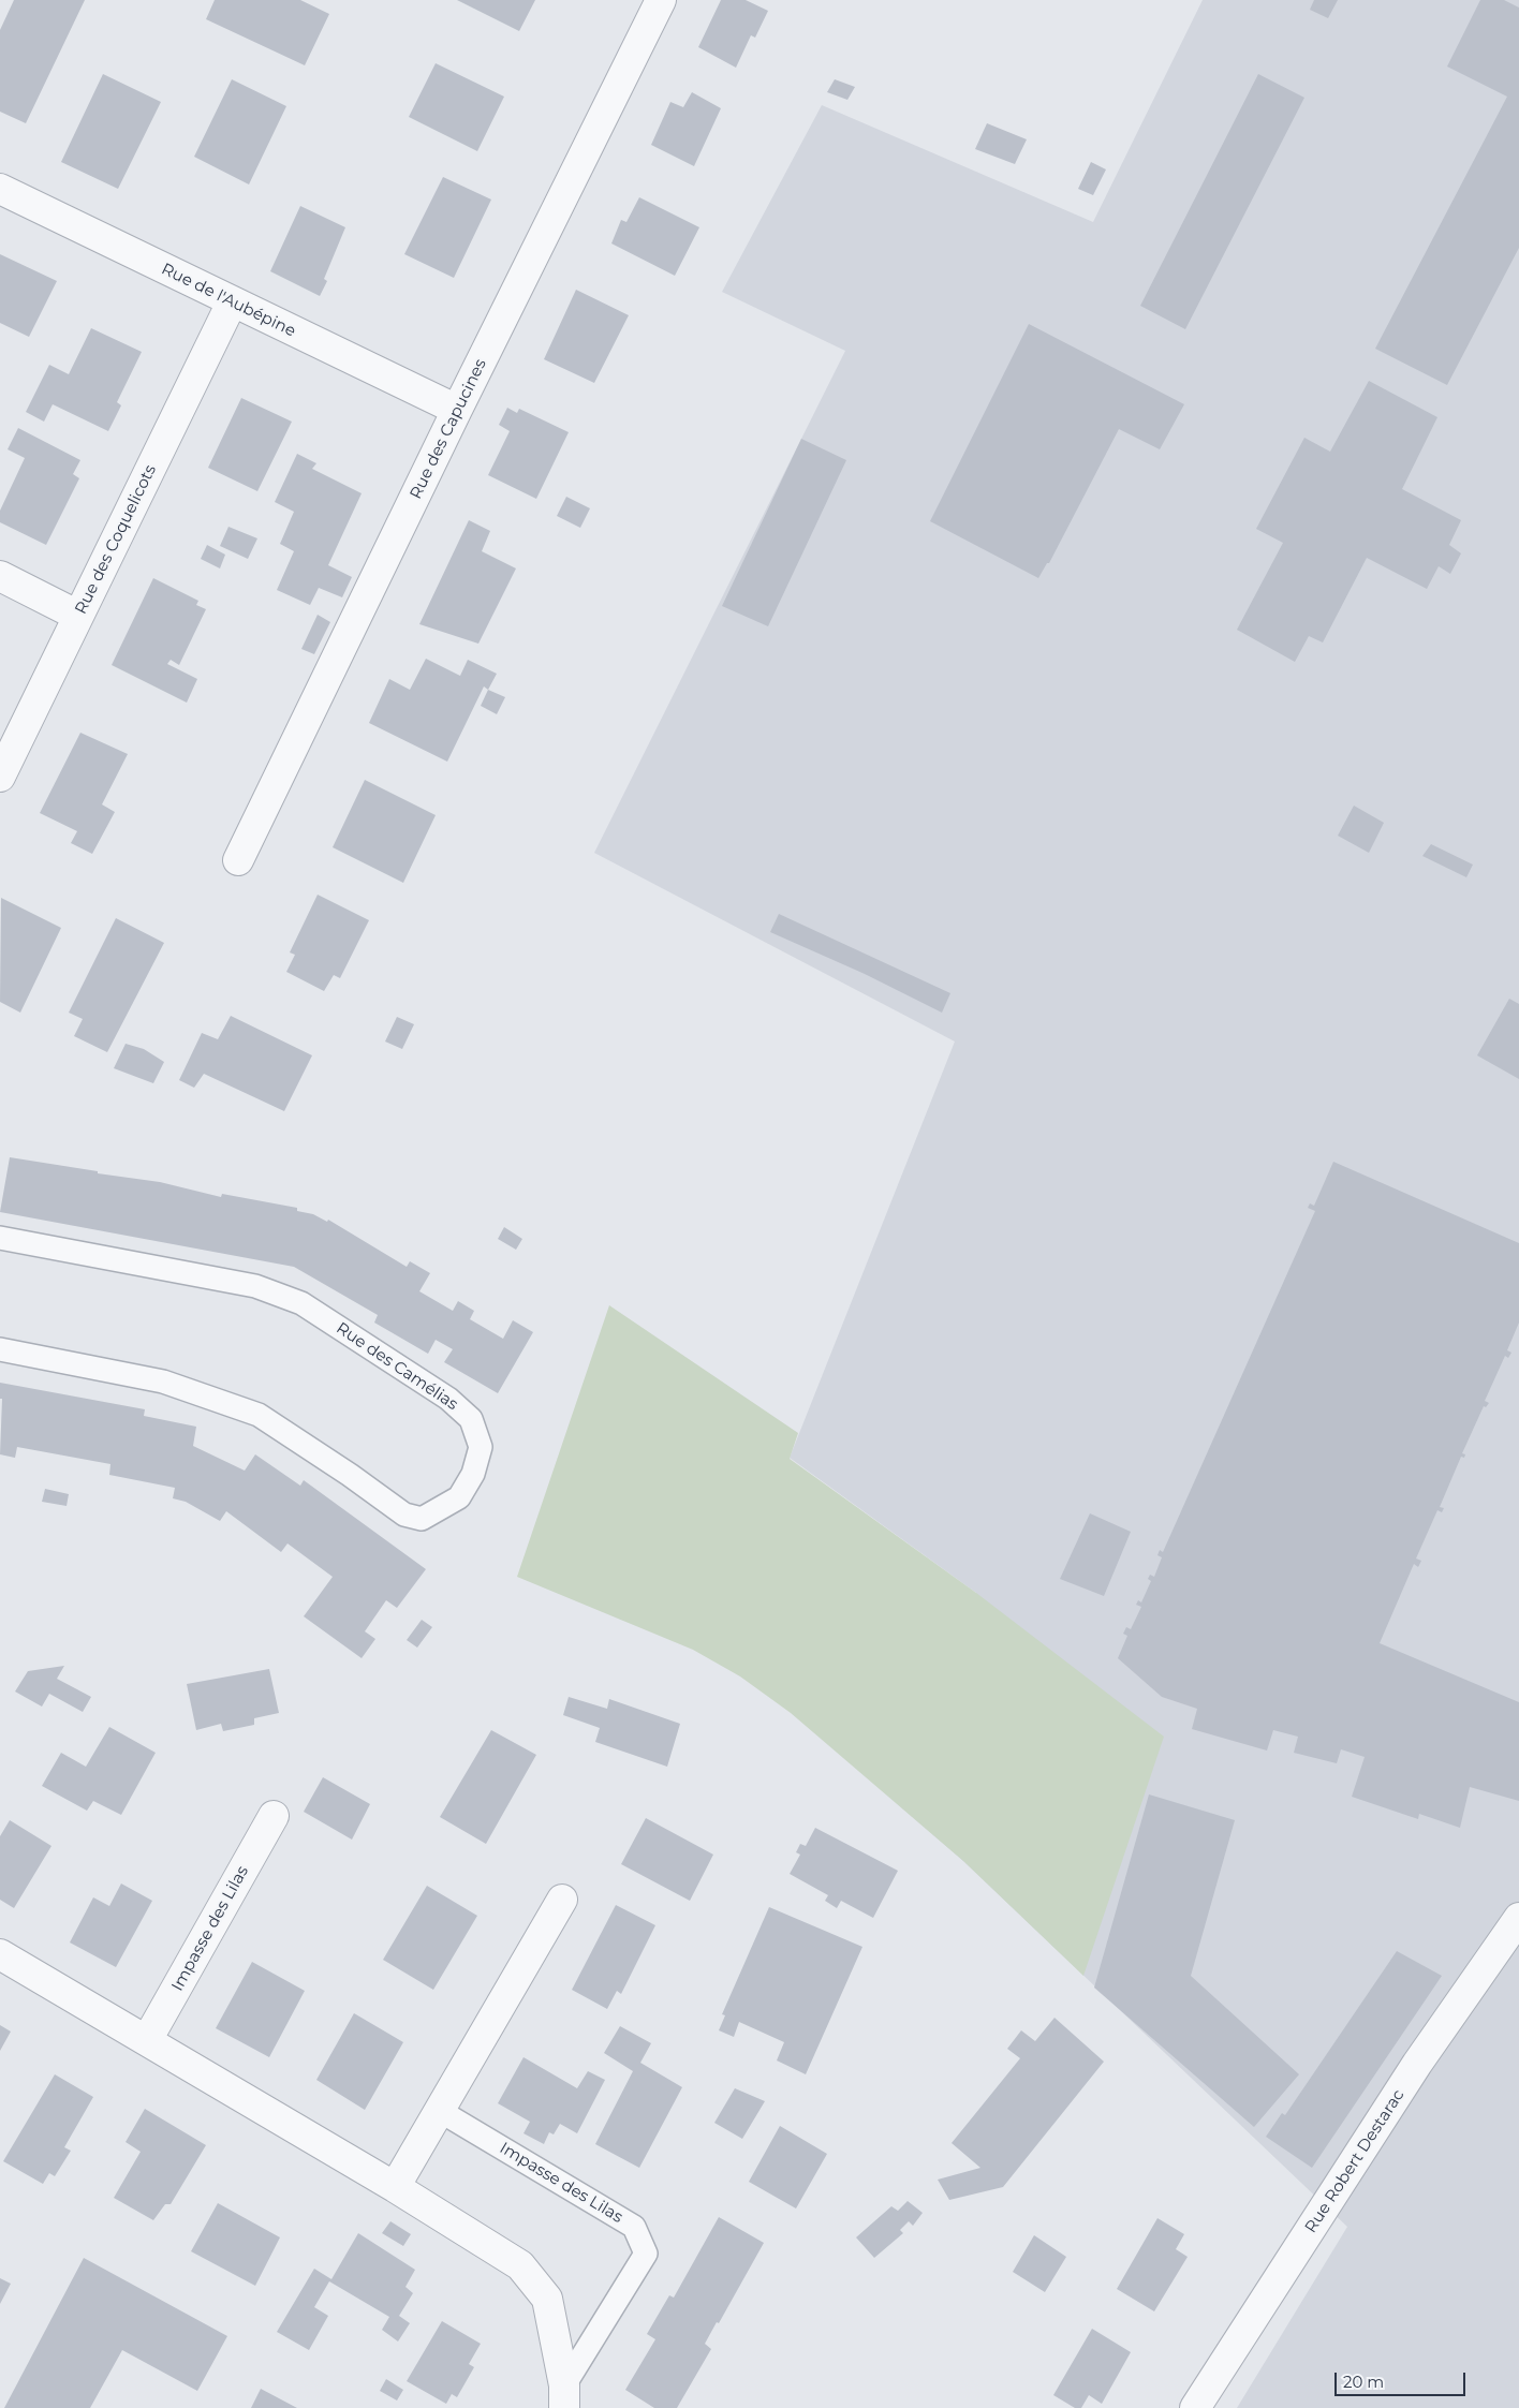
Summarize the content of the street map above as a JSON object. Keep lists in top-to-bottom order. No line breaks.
{"streets":{"street":["Rue de l'Aubépine","Rue des Capucines","Rue des Coquelicots","Impasse des Lilas","Rue Robert Destarac"],"lane":["Rue des Camélias"]},"crossings":[["Rue de l'Aubépine","Rue des Capucines"],["Rue de l'Aubépine","Rue des Coquelicots"]],"scale_bar":"20 m"}
